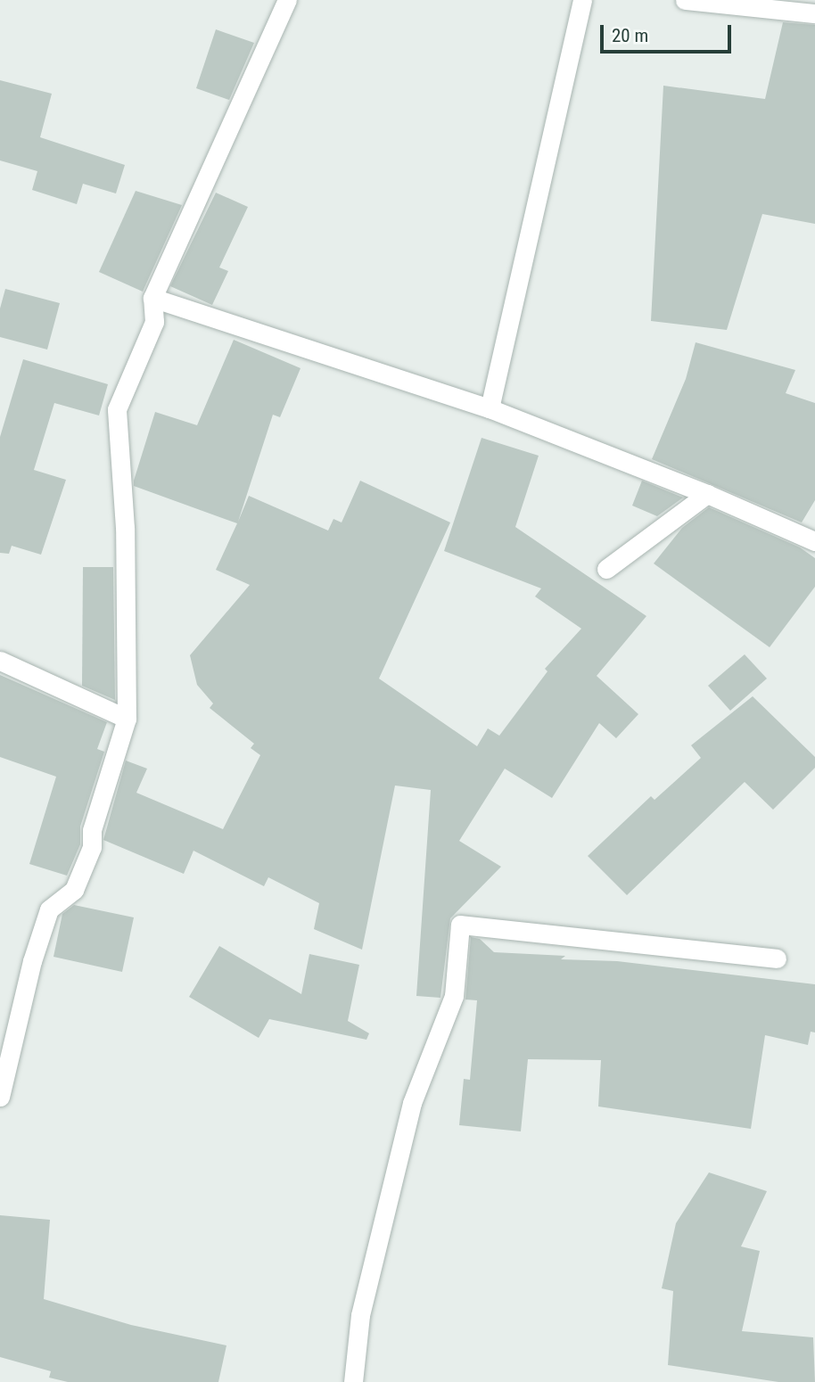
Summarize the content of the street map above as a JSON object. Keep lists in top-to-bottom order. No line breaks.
{"scale_bar":"20 m"}
